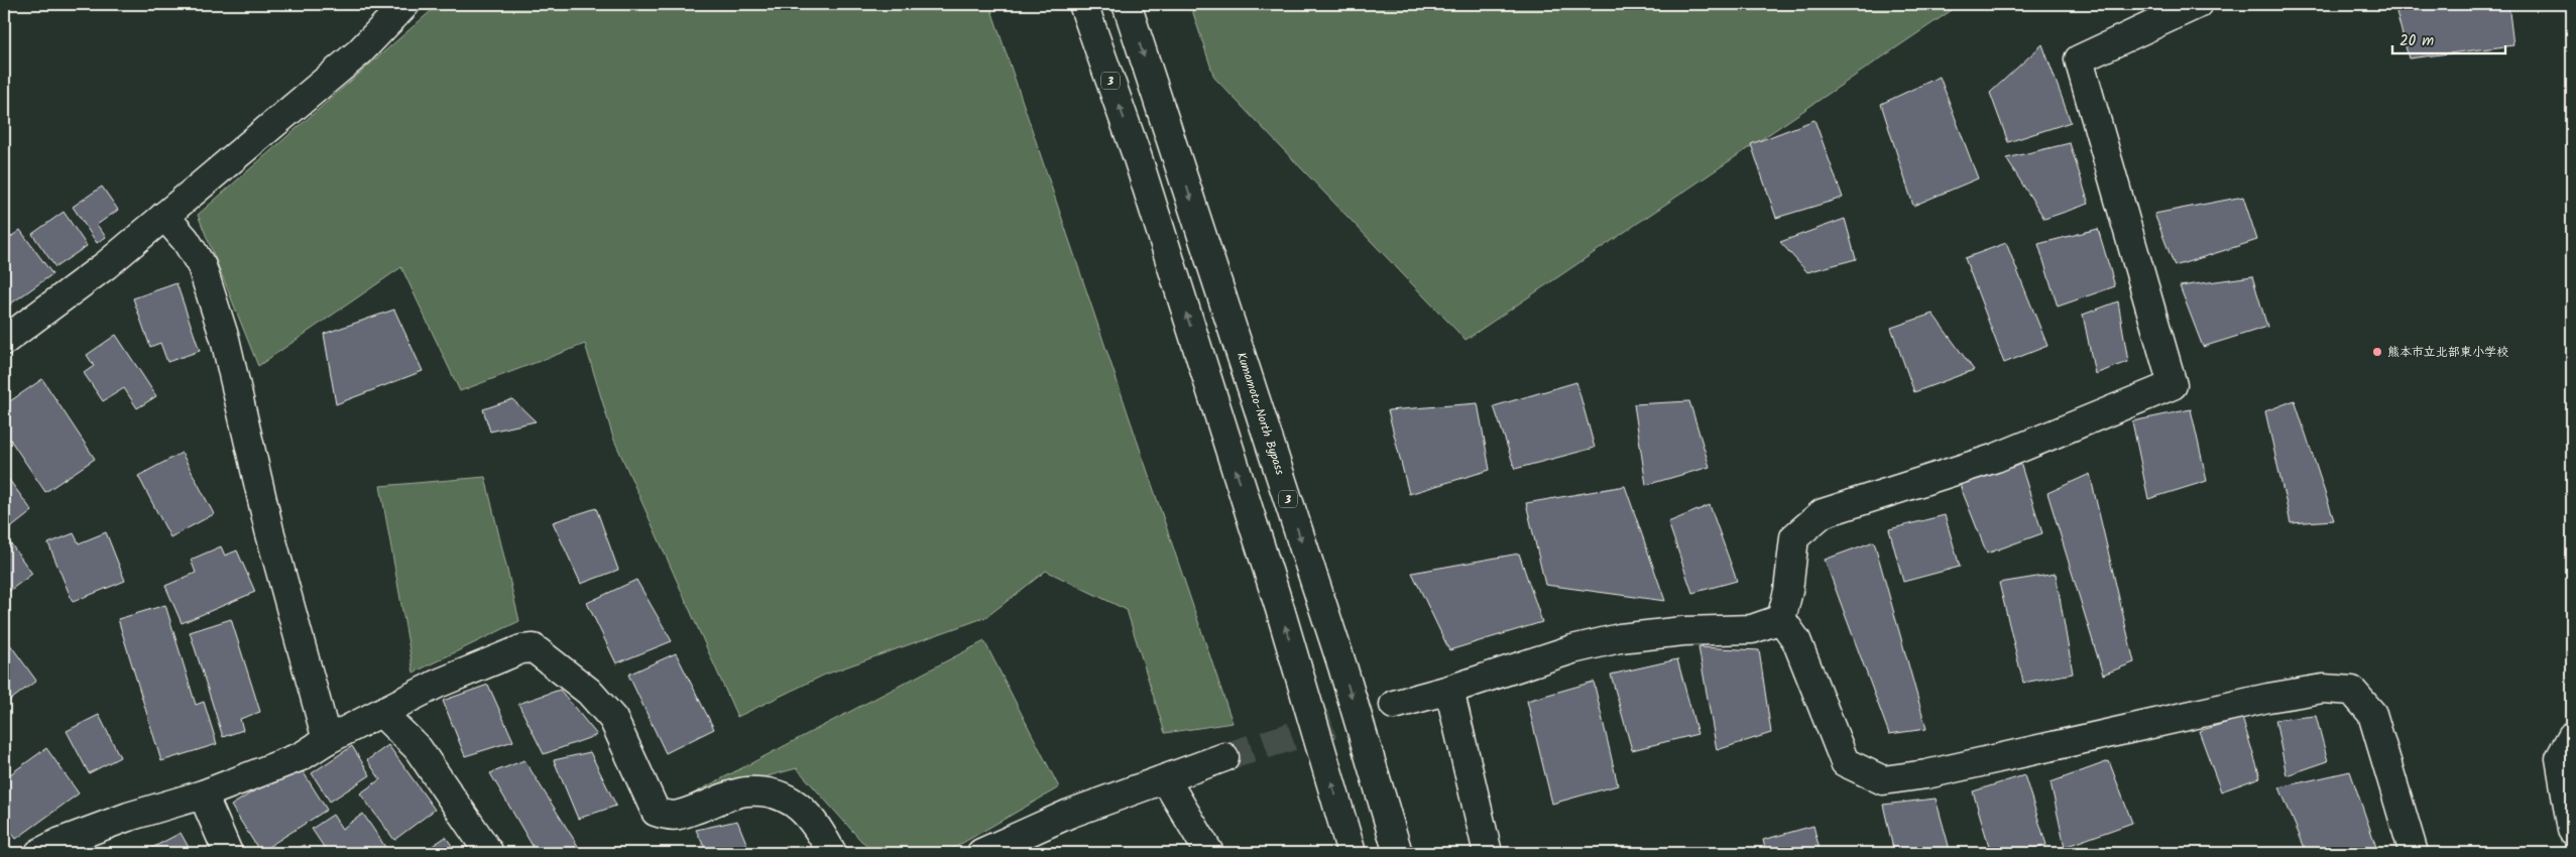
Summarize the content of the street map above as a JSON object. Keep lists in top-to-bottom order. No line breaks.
{"streets":{"main road":["3","Kumamoto-North Bypass"]},"places":["熊本市立北部東小学校"],"scale_bar":"20 m"}
